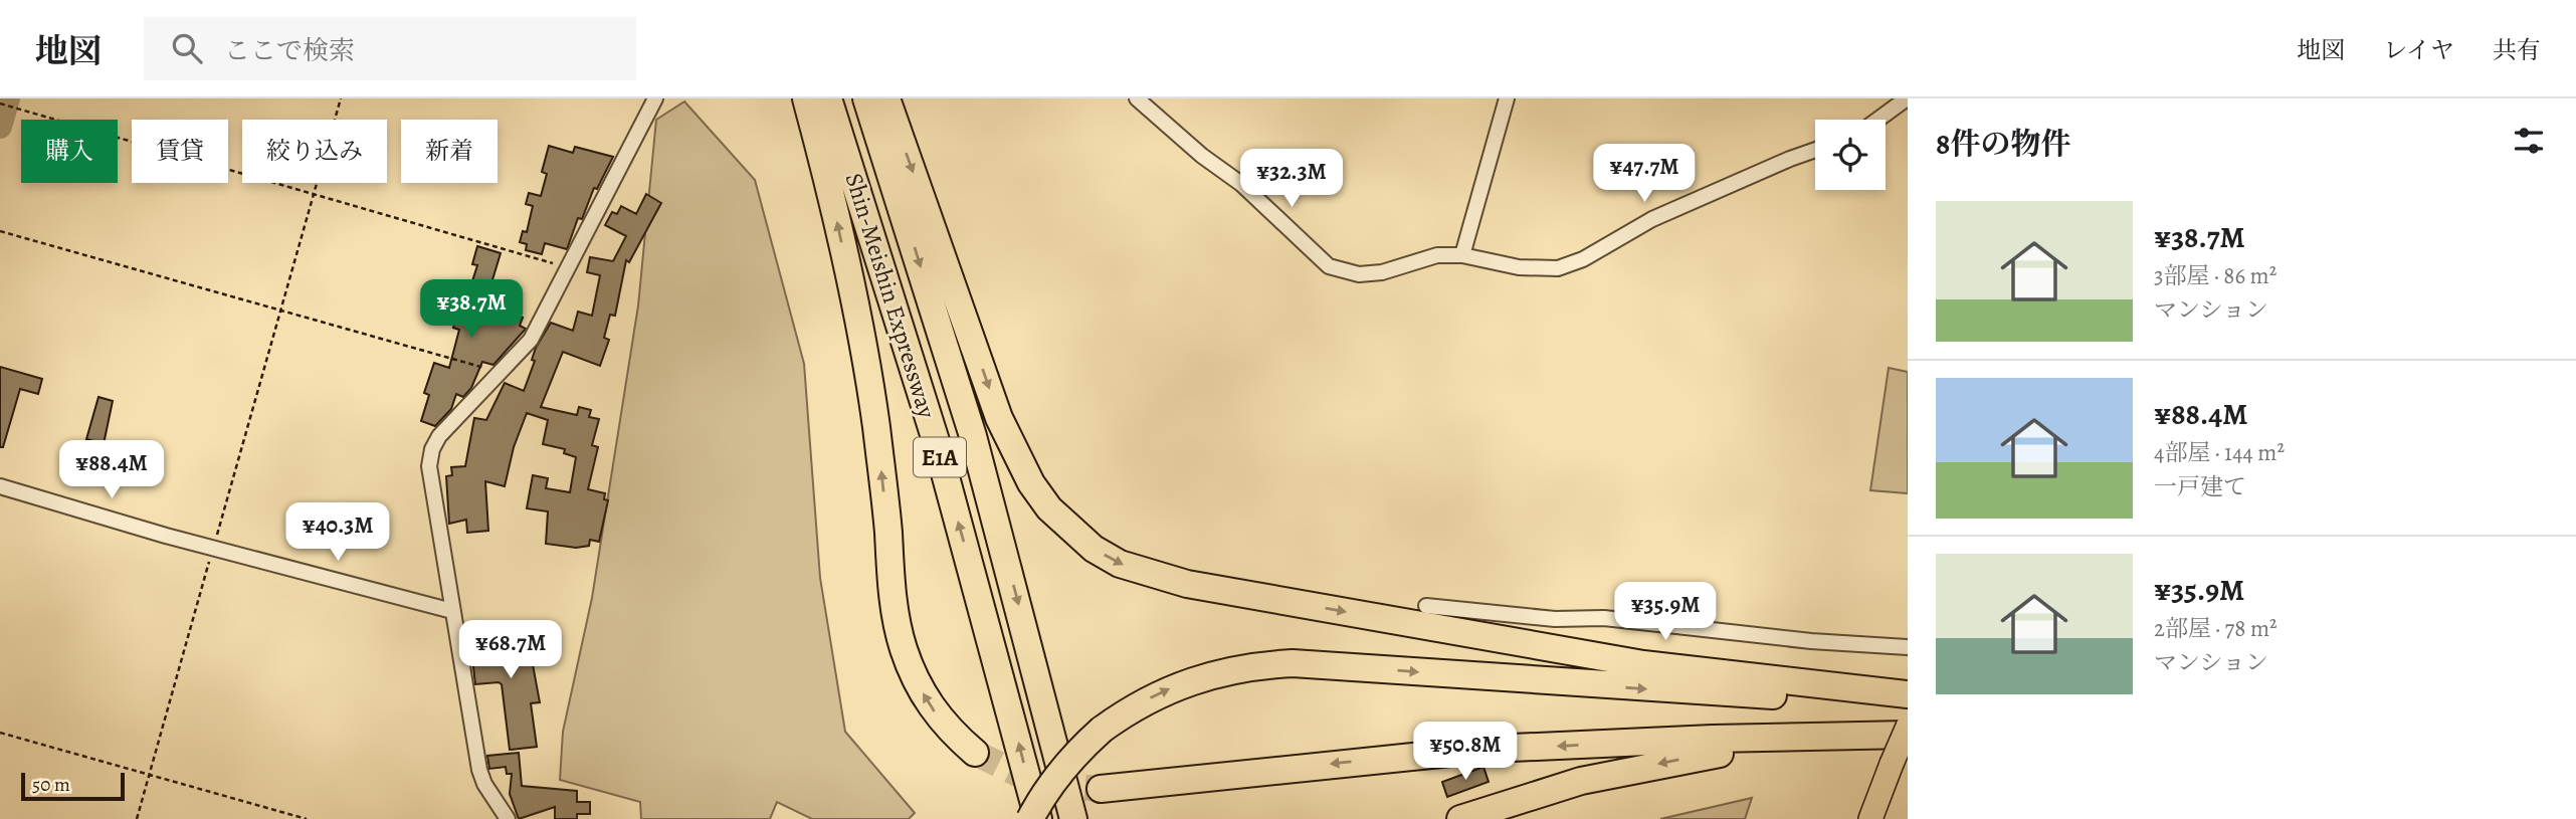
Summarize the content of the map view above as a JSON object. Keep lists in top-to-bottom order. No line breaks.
{"streets":{"highway":["Shin-Meishin Expressway","E1A"]},"scale_bar":"50 m","page":{"header":"地図","search":"ここで検索","nav":["地図","レイヤ","共有"],"heading":"8件の物件","chip":["購入","賃貸","絞り込み","新着"],"price":["¥47.7M","¥32.3M","¥38.7M","¥88.4M","¥40.3M","¥35.9M","¥68.7M","¥50.8M"],"list":[{"name":"¥38.7M","note":"3部屋 · 86 m² · マンション"},{"name":"¥88.4M","note":"4部屋 · 144 m² · 一戸建て"},{"name":"¥35.9M","note":"2部屋 · 78 m² · マンション"}],"scale":"50 m"}}
